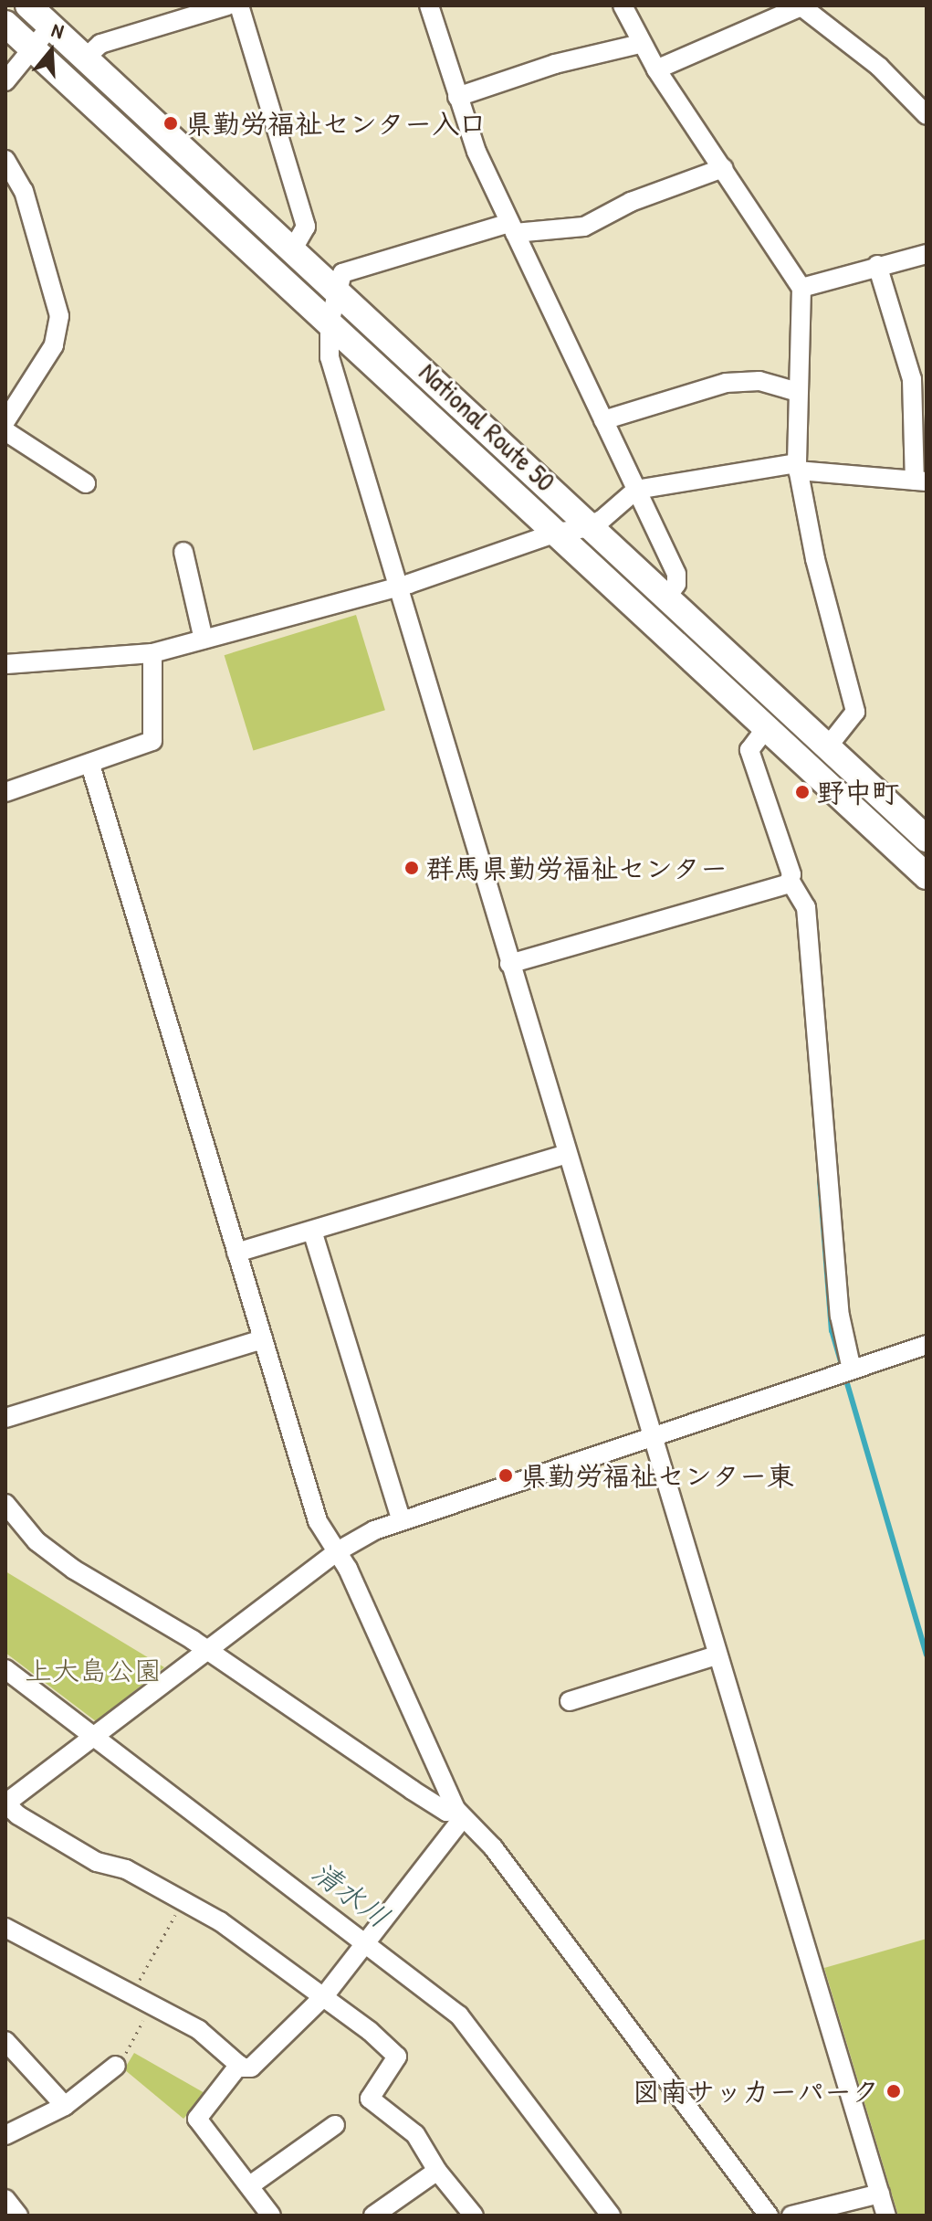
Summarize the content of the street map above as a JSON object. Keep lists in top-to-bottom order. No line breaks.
{"streets":{"highway":["National Route 50"]},"water":["清水川"],"parks":["上大島公園"],"places":["県勤労福祉センター入口","野中町","群馬県勤労福祉センター","県勤労福祉センター東","図南サッカーパーク"],"north":"top"}
